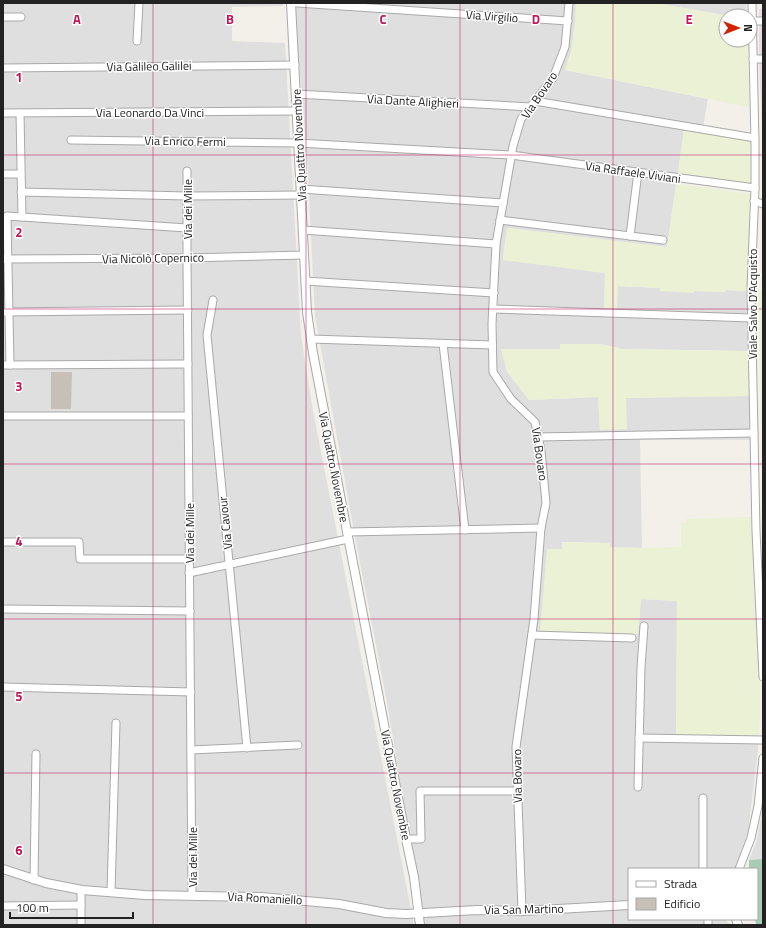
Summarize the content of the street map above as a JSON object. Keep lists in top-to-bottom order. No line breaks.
{"streets":{"street":["Via Virgilio","Via Galileo Galilei","Via Bovaro","Via Dante Alighieri","Via Leonardo Da Vinci","Via Enrico Fermi","Via Quattro Novembre","Via Raffaele Viviani","Via dei Mille","Via Nicolò Copernico","Viale Salvo D'Acquisto","Via Cavour","Via Romaniello","Via San Martino"]},"crossings":[["Via Virgilio","Via Bovaro"],["Via Galileo Galilei","Via Quattro Novembre"],["Via Bovaro","Via Dante Alighieri"],["Via Bovaro","Via Enrico Fermi"],["Via Bovaro","Via Raffaele Viviani"],["Via Bovaro","Via San Martino"],["Via Dante Alighieri","Via Quattro Novembre"],["Via Dante Alighieri","Viale Salvo D'Acquisto"],["Via Leonardo Da Vinci","Via Quattro Novembre"],["Via Enrico Fermi","Via Quattro Novembre"],["Via Enrico Fermi","Via Raffaele Viviani"],["Via Quattro Novembre","Via Nicolò Copernico"],["Via Quattro Novembre","Via Romaniello"],["Via Quattro Novembre","Via San Martino"],["Via Raffaele Viviani","Viale Salvo D'Acquisto"],["Via dei Mille","Via Nicolò Copernico"],["Via dei Mille","Via Romaniello"],["Via Romaniello","Via San Martino"]],"legend":["Strada","Edificio"],"scale_bar":"100 m","north":"right","grid":{"columns":["A","B","C","D","E"],"rows":["1","2","3","4","5","6"]}}
